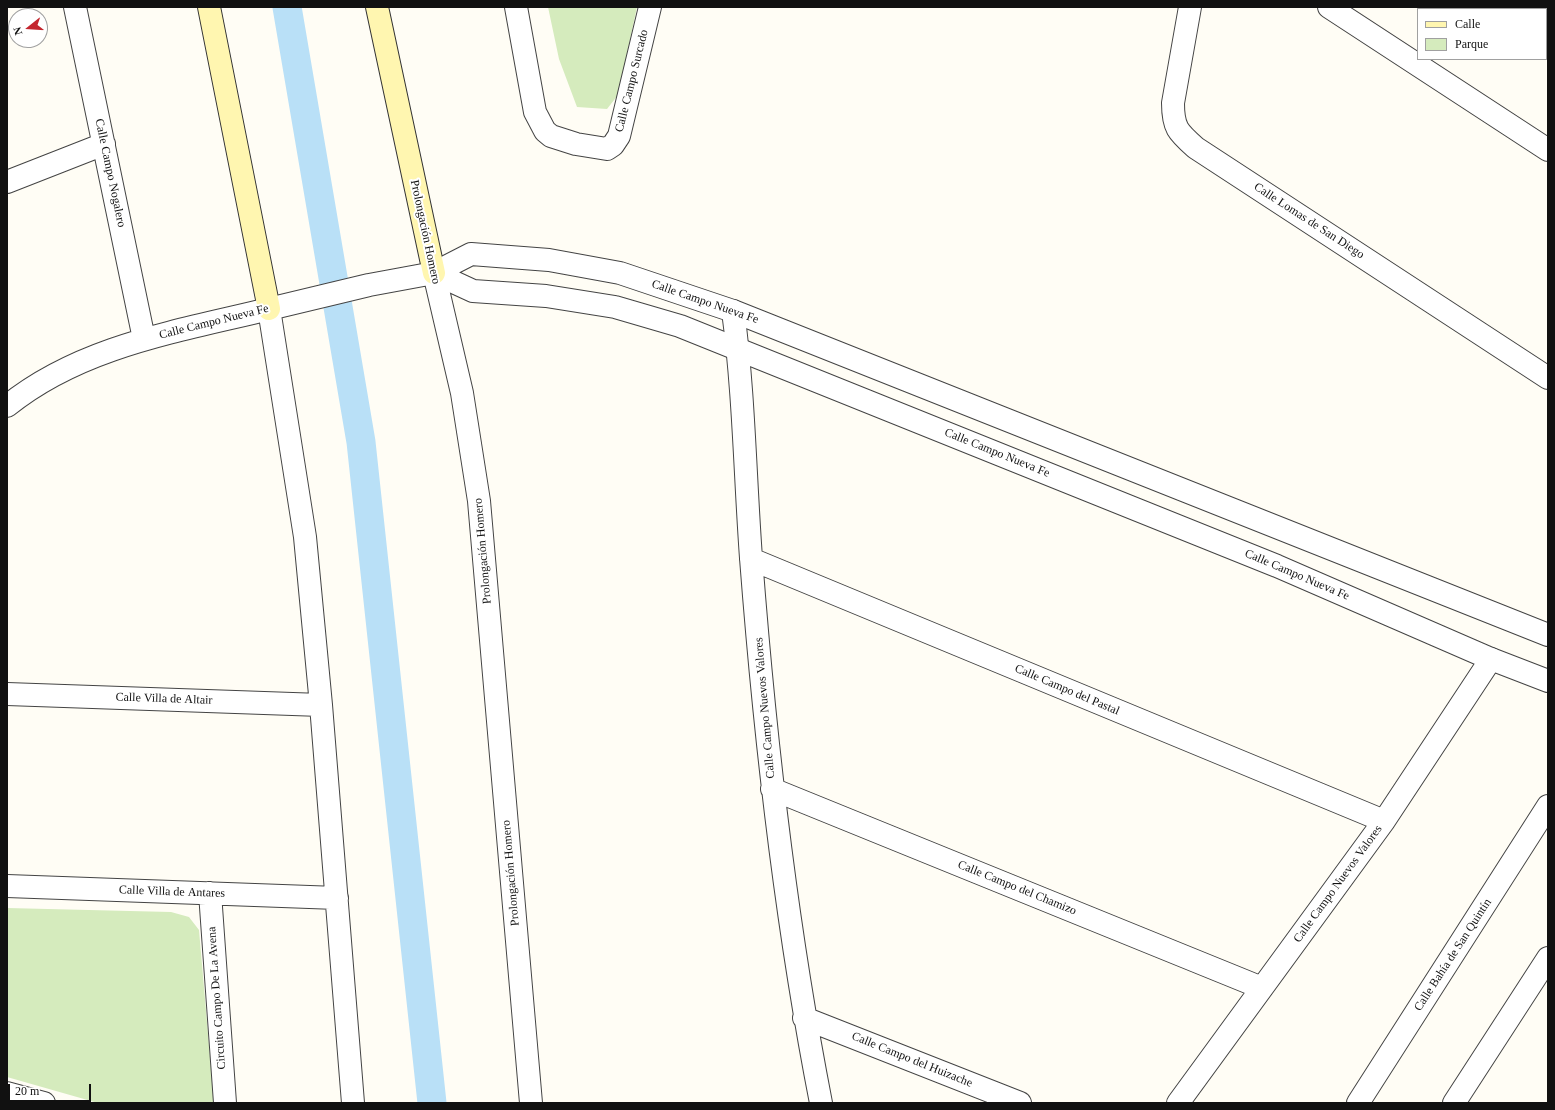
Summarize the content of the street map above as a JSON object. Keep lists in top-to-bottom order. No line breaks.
{"streets":{"main road":["Prolongación Homero"],"street":["Calle Campo Surcado","Calle Campo Nogalero","Calle Lomas de San Diego","Calle Campo Nueva Fe","Calle Campo del Pastal","Calle Villa de Altair","Calle Campo Nuevos Valores","Calle Campo del Chamizo","Calle Villa de Antares","Calle Bahía de San Quintín","Circuito Campo De La Avena","Calle Campo del Huizache"]},"crossings":[["Calle Campo Nogalero","Calle Campo Nueva Fe"],["Prolongación Homero","Calle Campo Nueva Fe"],["Calle Campo Nueva Fe","Calle Campo Nuevos Valores"],["Calle Campo del Pastal","Calle Campo Nuevos Valores"],["Calle Campo Nuevos Valores","Calle Campo del Chamizo"],["Calle Campo Nuevos Valores","Calle Campo del Huizache"],["Calle Villa de Antares","Circuito Campo De La Avena"]],"legend":["Calle","Parque"],"scale_bar":"20 m","north":"left"}
